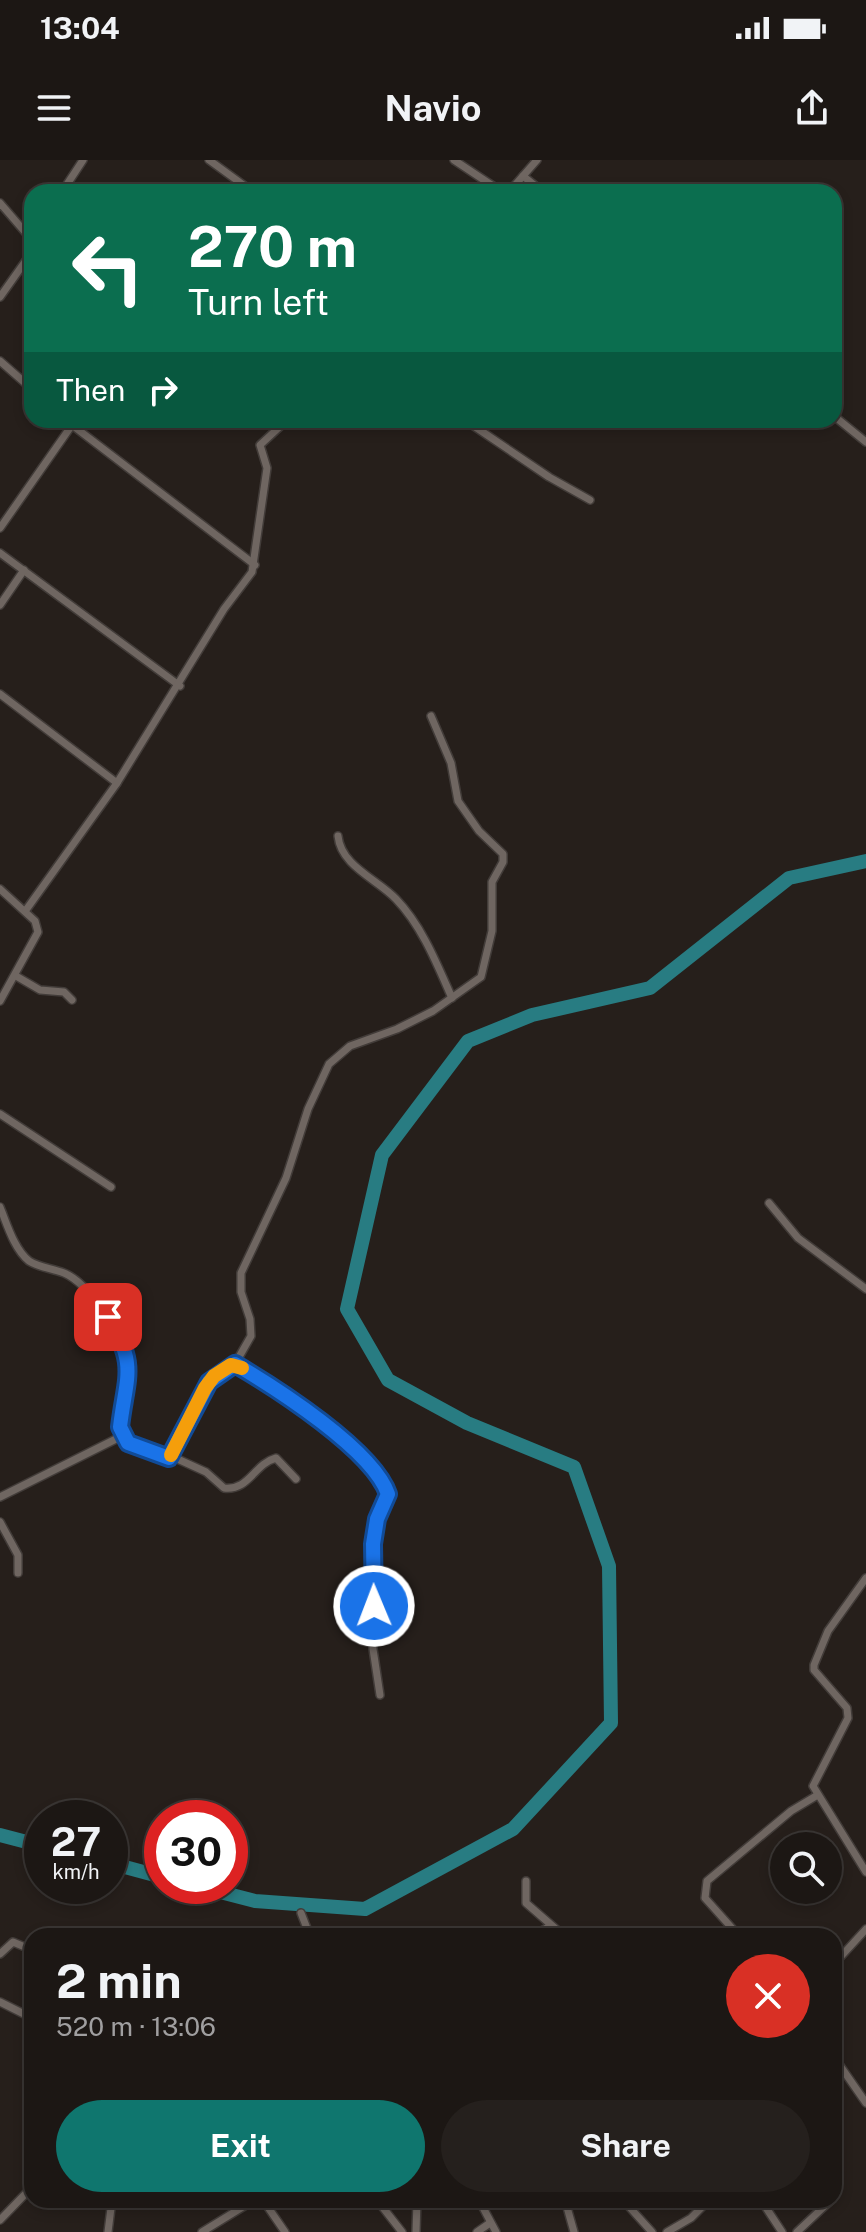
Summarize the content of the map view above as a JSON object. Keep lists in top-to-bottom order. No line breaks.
{"page":{"status":"13:04","header":"Navio","turn":["270 m","Turn left"],"then":"Then","speed":"27 km/h","limit":"30","heading":["2 min","520 m · 13:06"],"buttons":["Exit","Share"]}}
